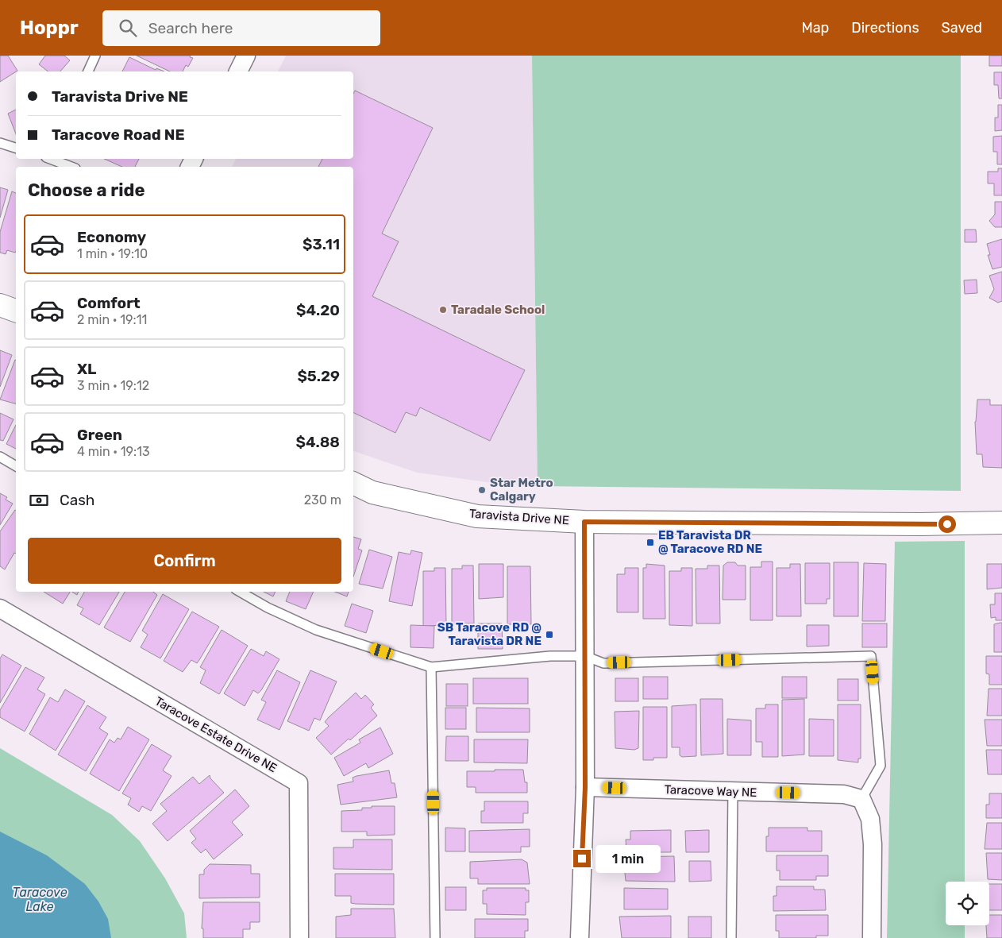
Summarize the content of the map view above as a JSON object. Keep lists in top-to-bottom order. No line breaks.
{"streets":{"street":["Taravista Drive NE","Taracove Estate Drive NE","Taracove Way NE"]},"water":["Taracove Lake"],"places":{"other":["Taradale School","Star Metro Calgary"],"transit":["EB Taravista DR @ Taracove RD NE","SB Taracove RD @ Taravista DR NE"]},"page":{"header":"Hoppr","search":"Search here","nav":["Map","Directions","Saved"],"banner":["Taravista Drive NE","Taracove Road NE"],"heading":"Choose a ride","list":[{"name":"Economy","note":"1 min · 19:10","value":"$3.11"},{"name":"Comfort","note":"2 min · 19:11","value":"$4.20"},{"name":"XL","note":"3 min · 19:12","value":"$5.29"},{"name":"Green","note":"4 min · 19:13","value":"$4.88"}],"pay":["Cash","230 m"],"buttons":"Confirm","bubble":"1 min"}}
